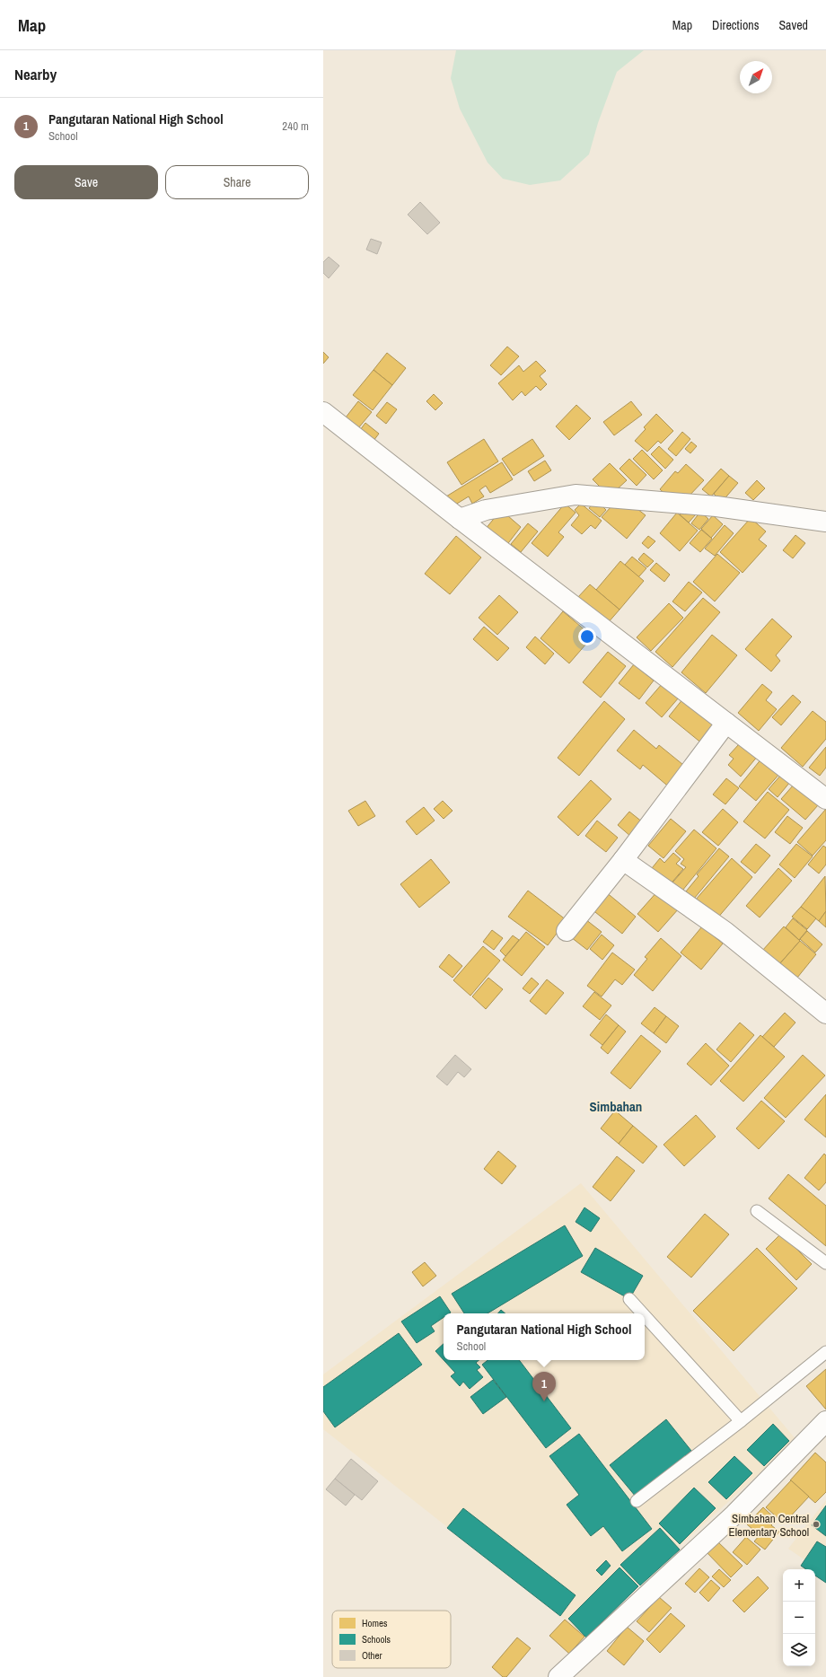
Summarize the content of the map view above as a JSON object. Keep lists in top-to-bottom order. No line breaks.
{"districts":["Simbahan"],"places":["Simbahan Central Elementary School"],"legend":["Homes","Schools","Other"],"north":"top right","page":{"header":"Map","nav":["Map","Directions","Saved"],"heading":"Nearby","list":[{"mark":"1","name":"Pangutaran National High School","note":"School","value":"240 m"}],"buttons":["Save","Share"],"popup":["Pangutaran National High School","School"],"pins":"1","map_buttons":["+","−"]}}
